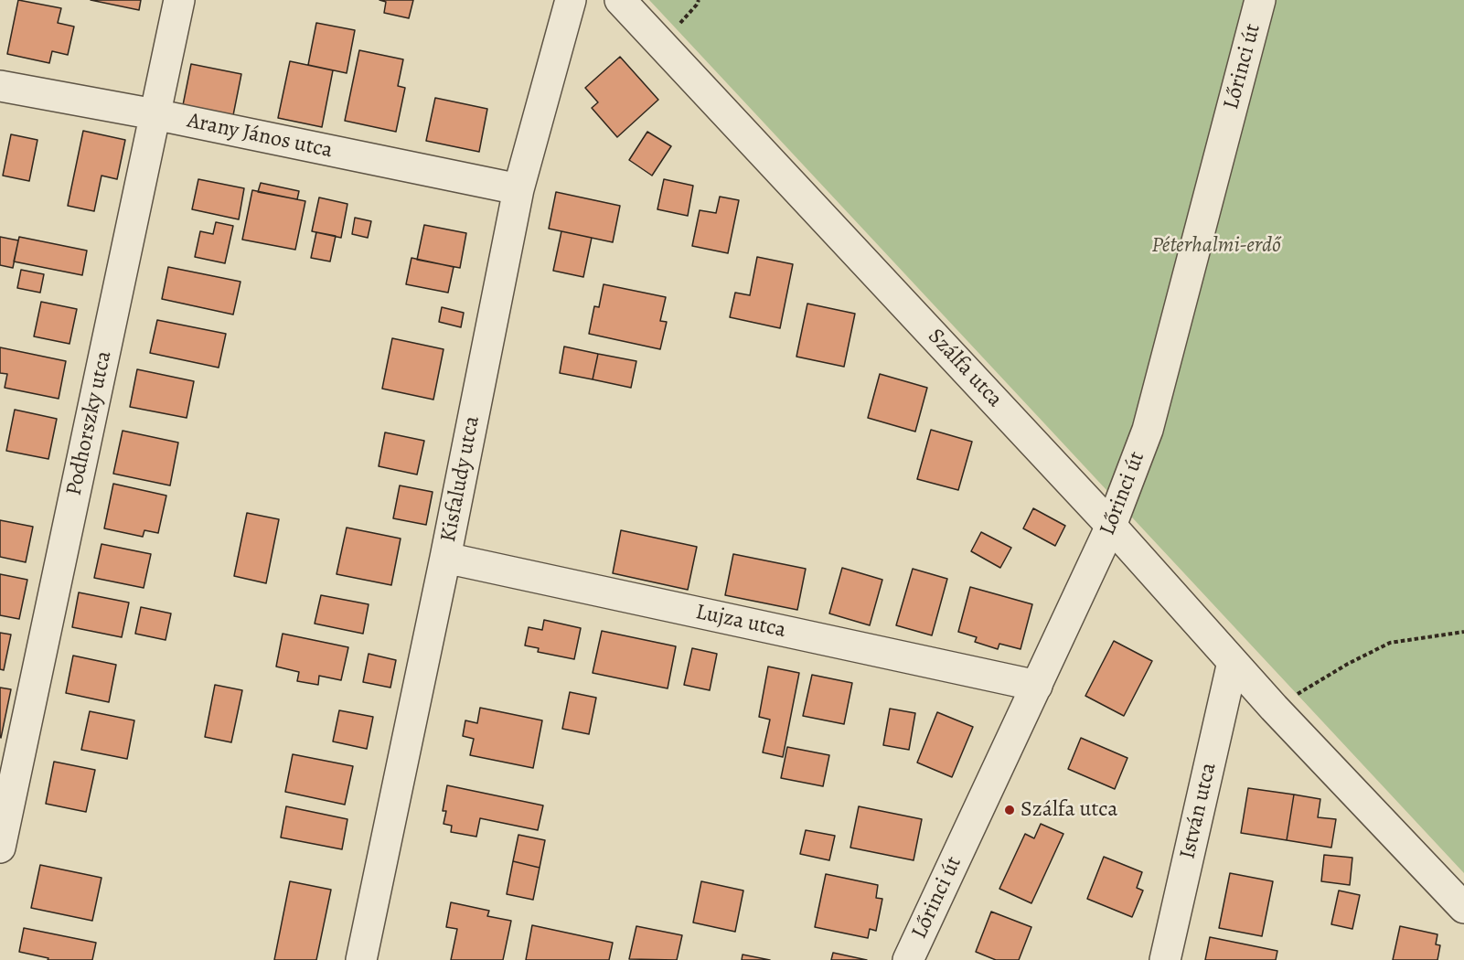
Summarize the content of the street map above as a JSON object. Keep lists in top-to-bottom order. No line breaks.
{"streets":{"street":["Lőrinci út","Arany János utca","Szálfa utca","Podhorszky utca","Kisfaludy utca","Lujza utca","István utca"]},"crossings":[["Lőrinci út","Szálfa utca"],["Lőrinci út","Lujza utca"],["Arany János utca","Podhorszky utca"],["Arany János utca","Kisfaludy utca"],["Szálfa utca","István utca"],["Kisfaludy utca","Lujza utca"]],"parks":["Péterhalmi-erdő"],"places":["Szálfa utca"]}
